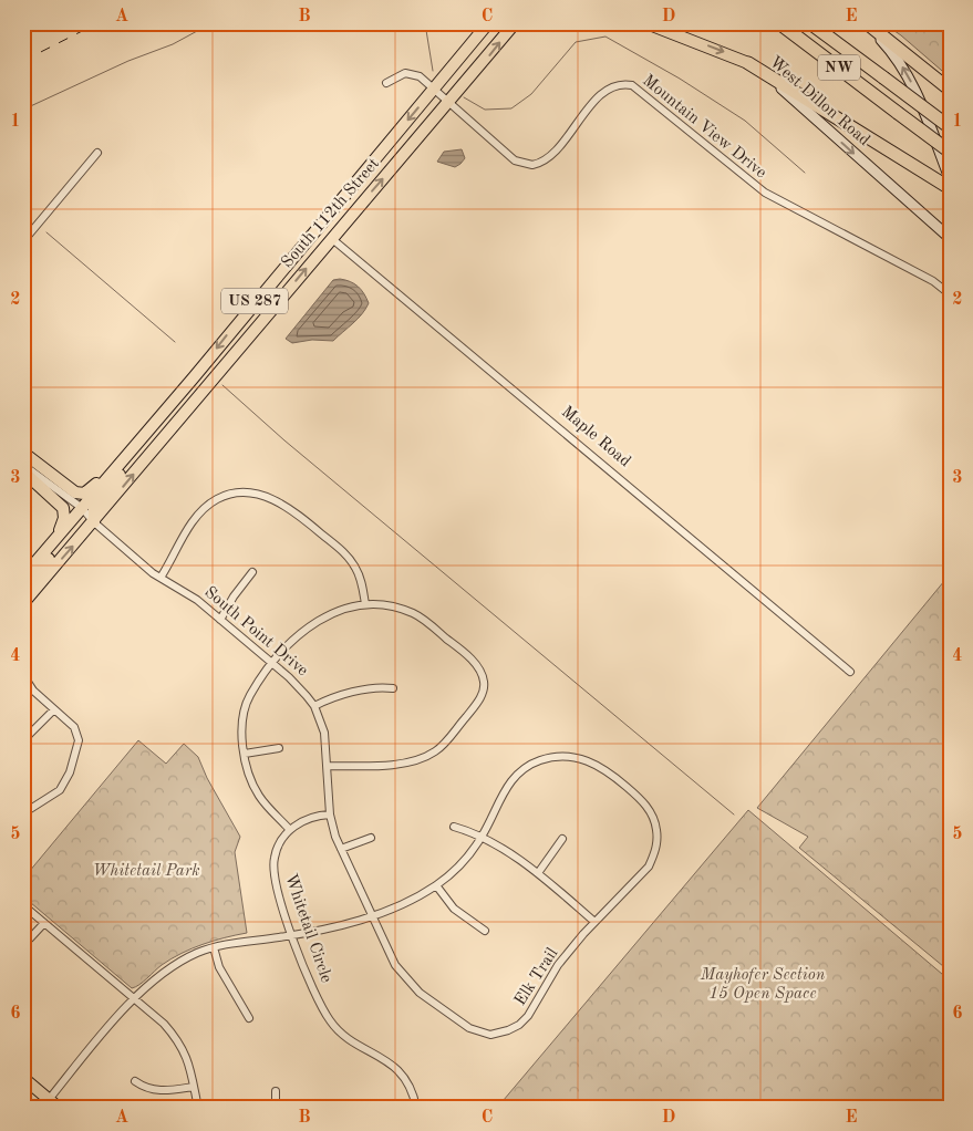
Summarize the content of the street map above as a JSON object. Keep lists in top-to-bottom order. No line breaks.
{"streets":{"highway":["NW"],"main road":["West Dillon Road","South 112th Street","US 287","Maple Road"],"street":["Mountain View Drive","South Point Drive","Whitetail Circle","Elk Trail"]},"crossings":[["Mountain View Drive","South 112th Street"],["South 112th Street","Maple Road"],["South 112th Street","South Point Drive"],["South Point Drive","Elk Trail"]],"one_way":["West Dillon Road"],"parks":["Whitetail Park","Mayhofer Section 15 Open Space"],"grid":{"columns":["A","B","C","D","E"],"rows":["1","2","3","4","5","6"]}}
